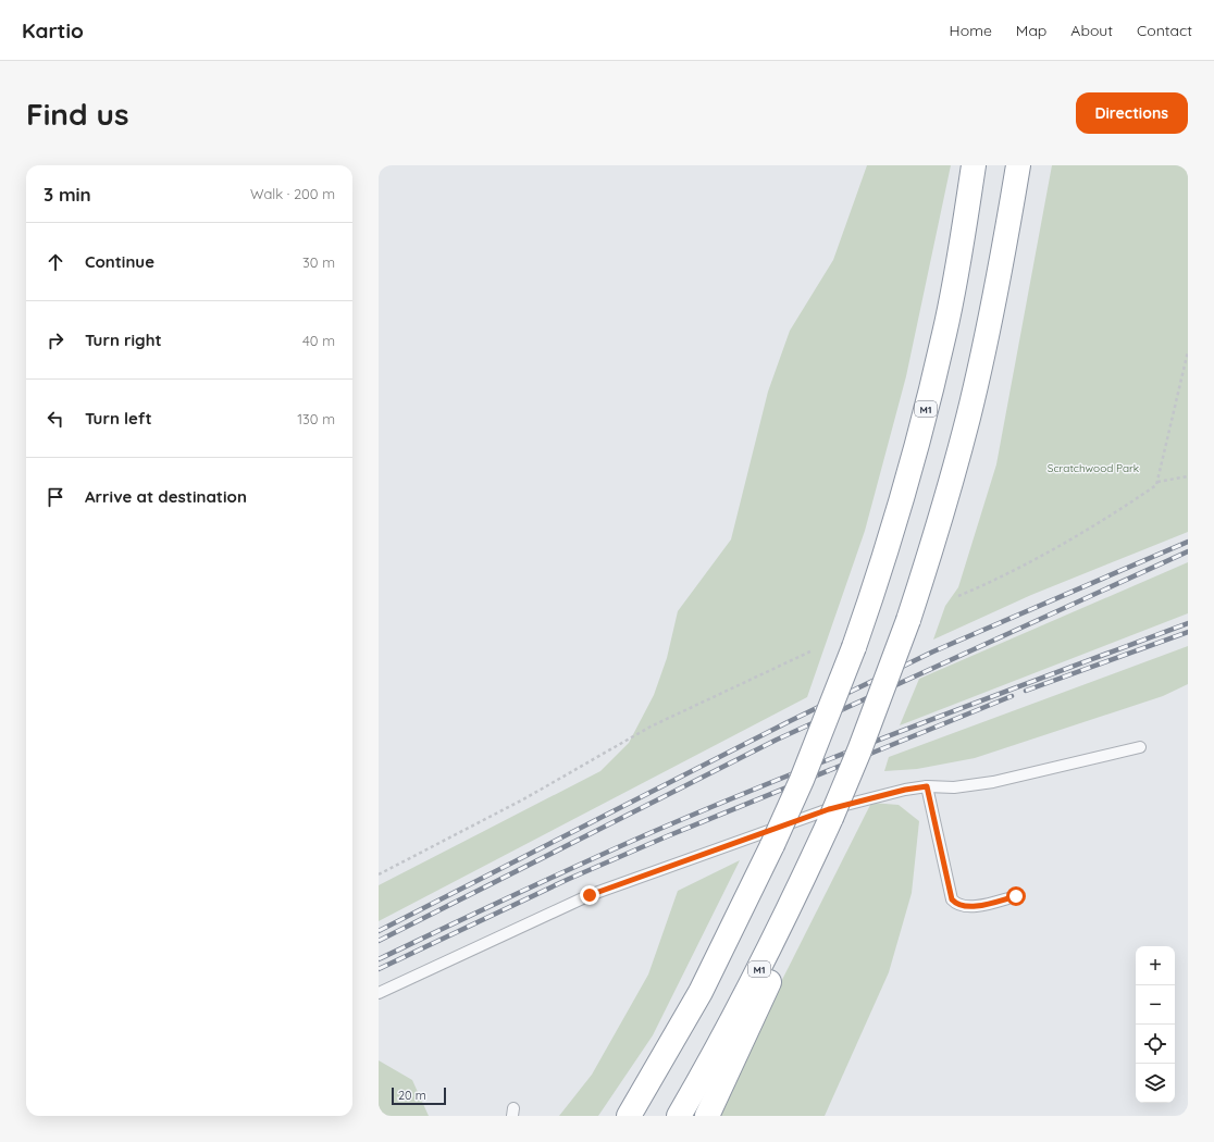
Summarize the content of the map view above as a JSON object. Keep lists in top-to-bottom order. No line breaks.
{"streets":{"highway":["M1"]},"parks":["Scratchwood Park"],"scale_bar":"20 m","page":{"header":"Kartio","nav":["Home","Map","About","Contact"],"buttons":"Directions","title":"Find us","heading":["3 min","Walk · 200 m"],"list":[["Continue","30 m"],["Turn right","40 m"],["Turn left","130 m"],"Arrive at destination"],"map_buttons":["+","−"],"scale":"20 m"}}
